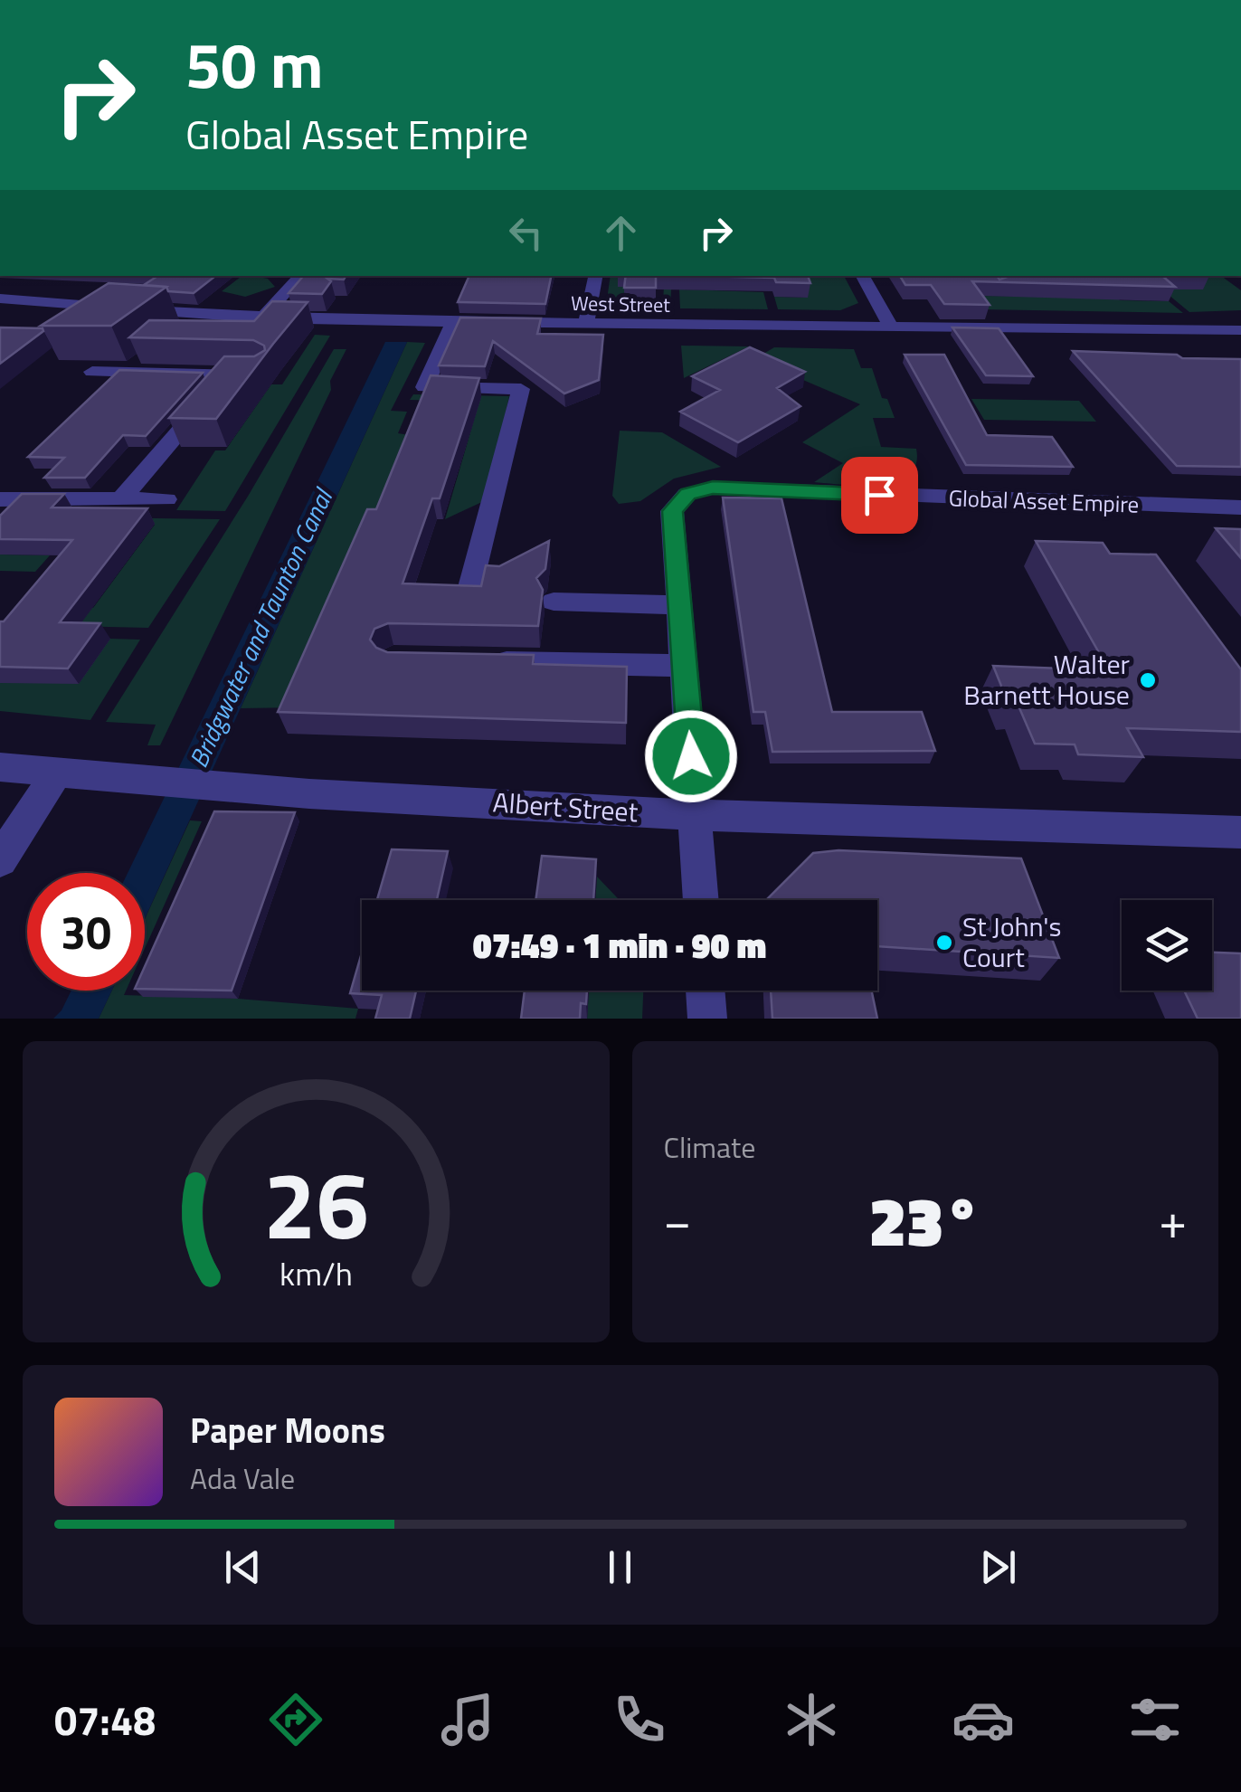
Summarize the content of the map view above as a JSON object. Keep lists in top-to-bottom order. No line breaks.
{"streets":{"street":["West Street","Global Asset Empire","Albert Street"]},"crossings":[["Global Asset Empire","Albert Street"]],"water":["Bridgwater and Taunton Canal"],"places":["Walter Barnett House","St John's Court"],"page":{"turn":["50 m","Global Asset Empire"],"limit":"30","trip":"07:49 · 1 min · 90 m","tile":"Climate","heat":["−","23°","+"],"song":["Paper Moons","Ada Vale"],"tabs":"07:48","gauge":["26","km/h"]}}
